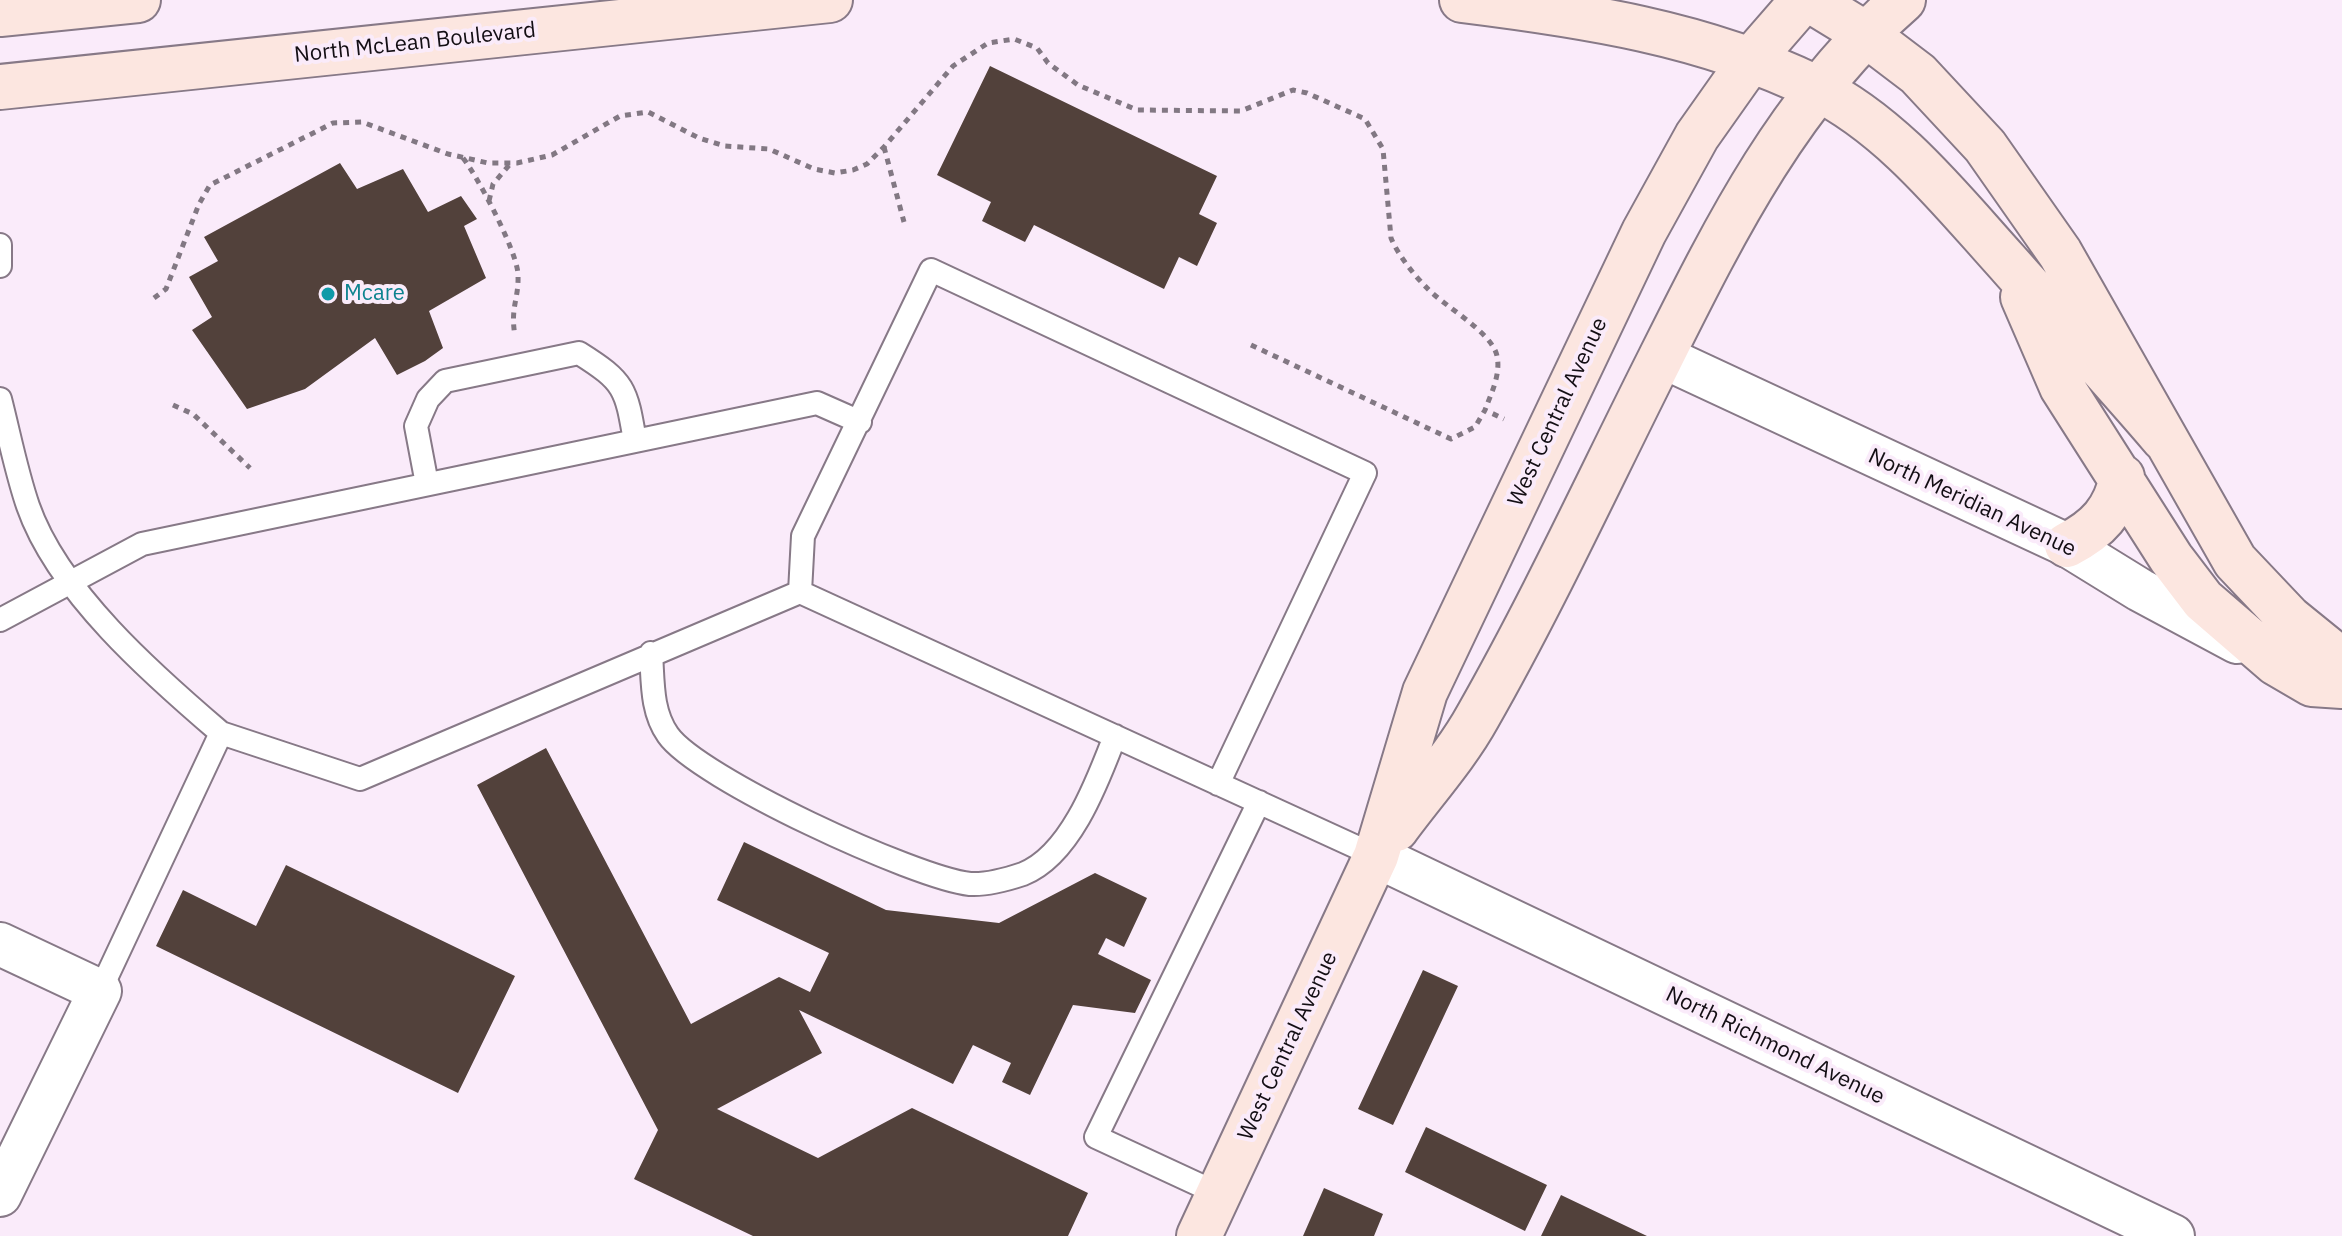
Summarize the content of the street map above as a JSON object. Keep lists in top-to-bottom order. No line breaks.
{"streets":{"main road":["North McLean Boulevard","West Central Avenue","North Meridian Avenue"],"street":["North Richmond Avenue"]},"crossings":[["West Central Avenue","North Meridian Avenue"],["West Central Avenue","North Richmond Avenue"]],"places":["Mcare"]}
